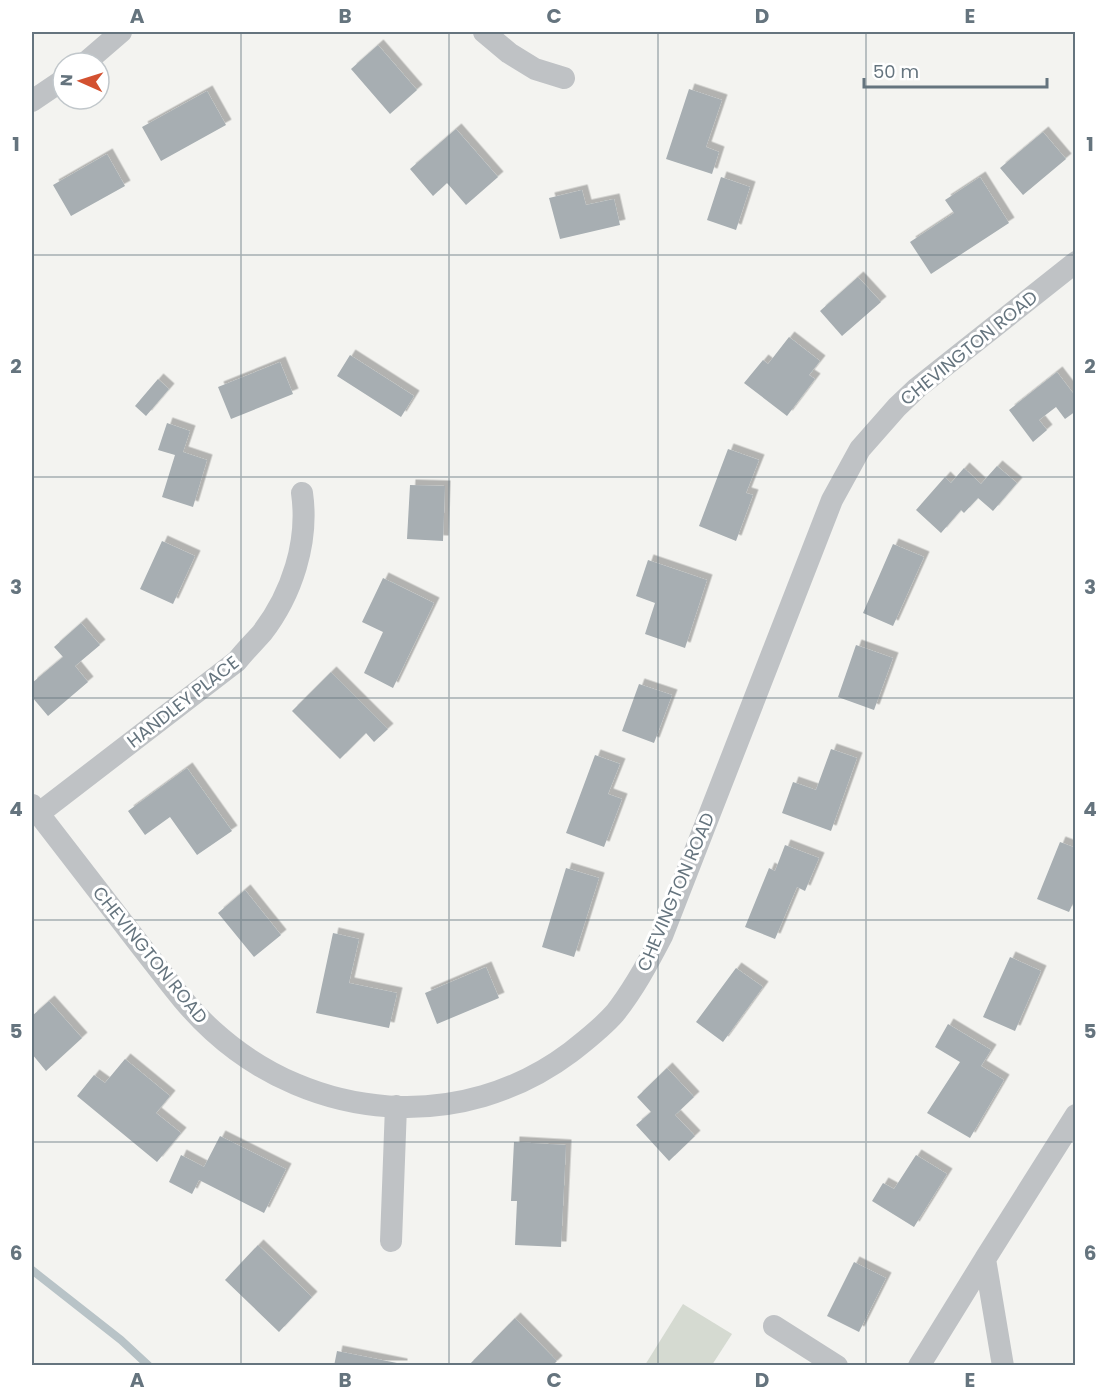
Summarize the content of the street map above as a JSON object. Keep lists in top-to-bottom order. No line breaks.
{"streets":{"street":["CHEVINGTON ROAD","HANDLEY PLACE"]},"crossings":[["CHEVINGTON ROAD","HANDLEY PLACE"]],"scale_bar":"50 m","north":"left","grid":{"columns":["A","B","C","D","E"],"rows":["1","2","3","4","5","6"]}}
